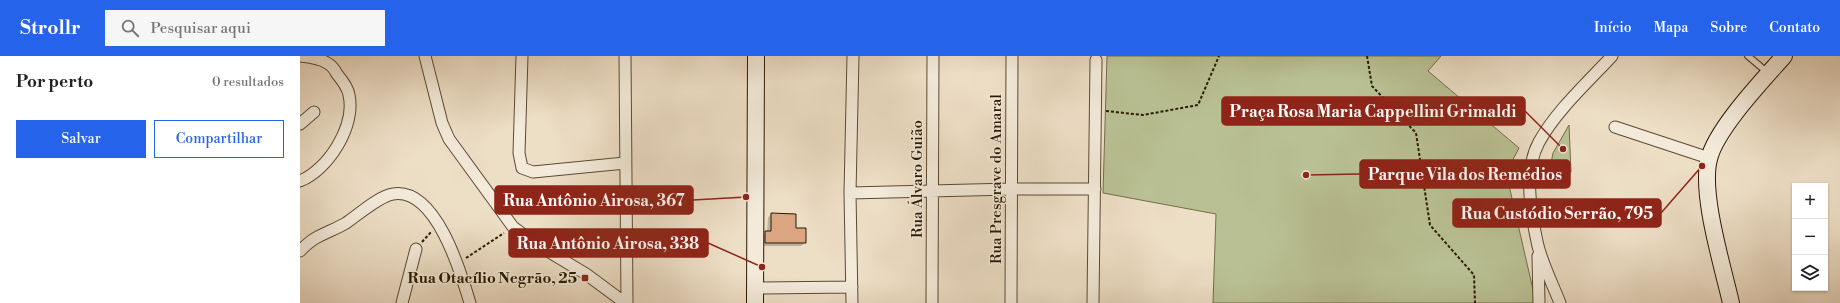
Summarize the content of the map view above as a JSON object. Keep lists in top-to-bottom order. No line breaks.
{"streets":{"street":["Rua Álvaro Guião","Rua Presgrave do Amaral"]},"places":{"other":["Praça Rosa Maria Cappellini Grimaldi","Rua Custódio Serrão, 795","Parque Vila dos Remédios","Rua Antônio Airosa, 367","Rua Antônio Airosa, 338"],"transit":["Rua Otacílio Negrão, 25"]},"page":{"header":"Strollr","search":"Pesquisar aqui","nav":["Início","Mapa","Sobre","Contato"],"heading":["Por perto","0 resultados"],"buttons":["Salvar","Compartilhar"],"map_buttons":["+","−"]}}
